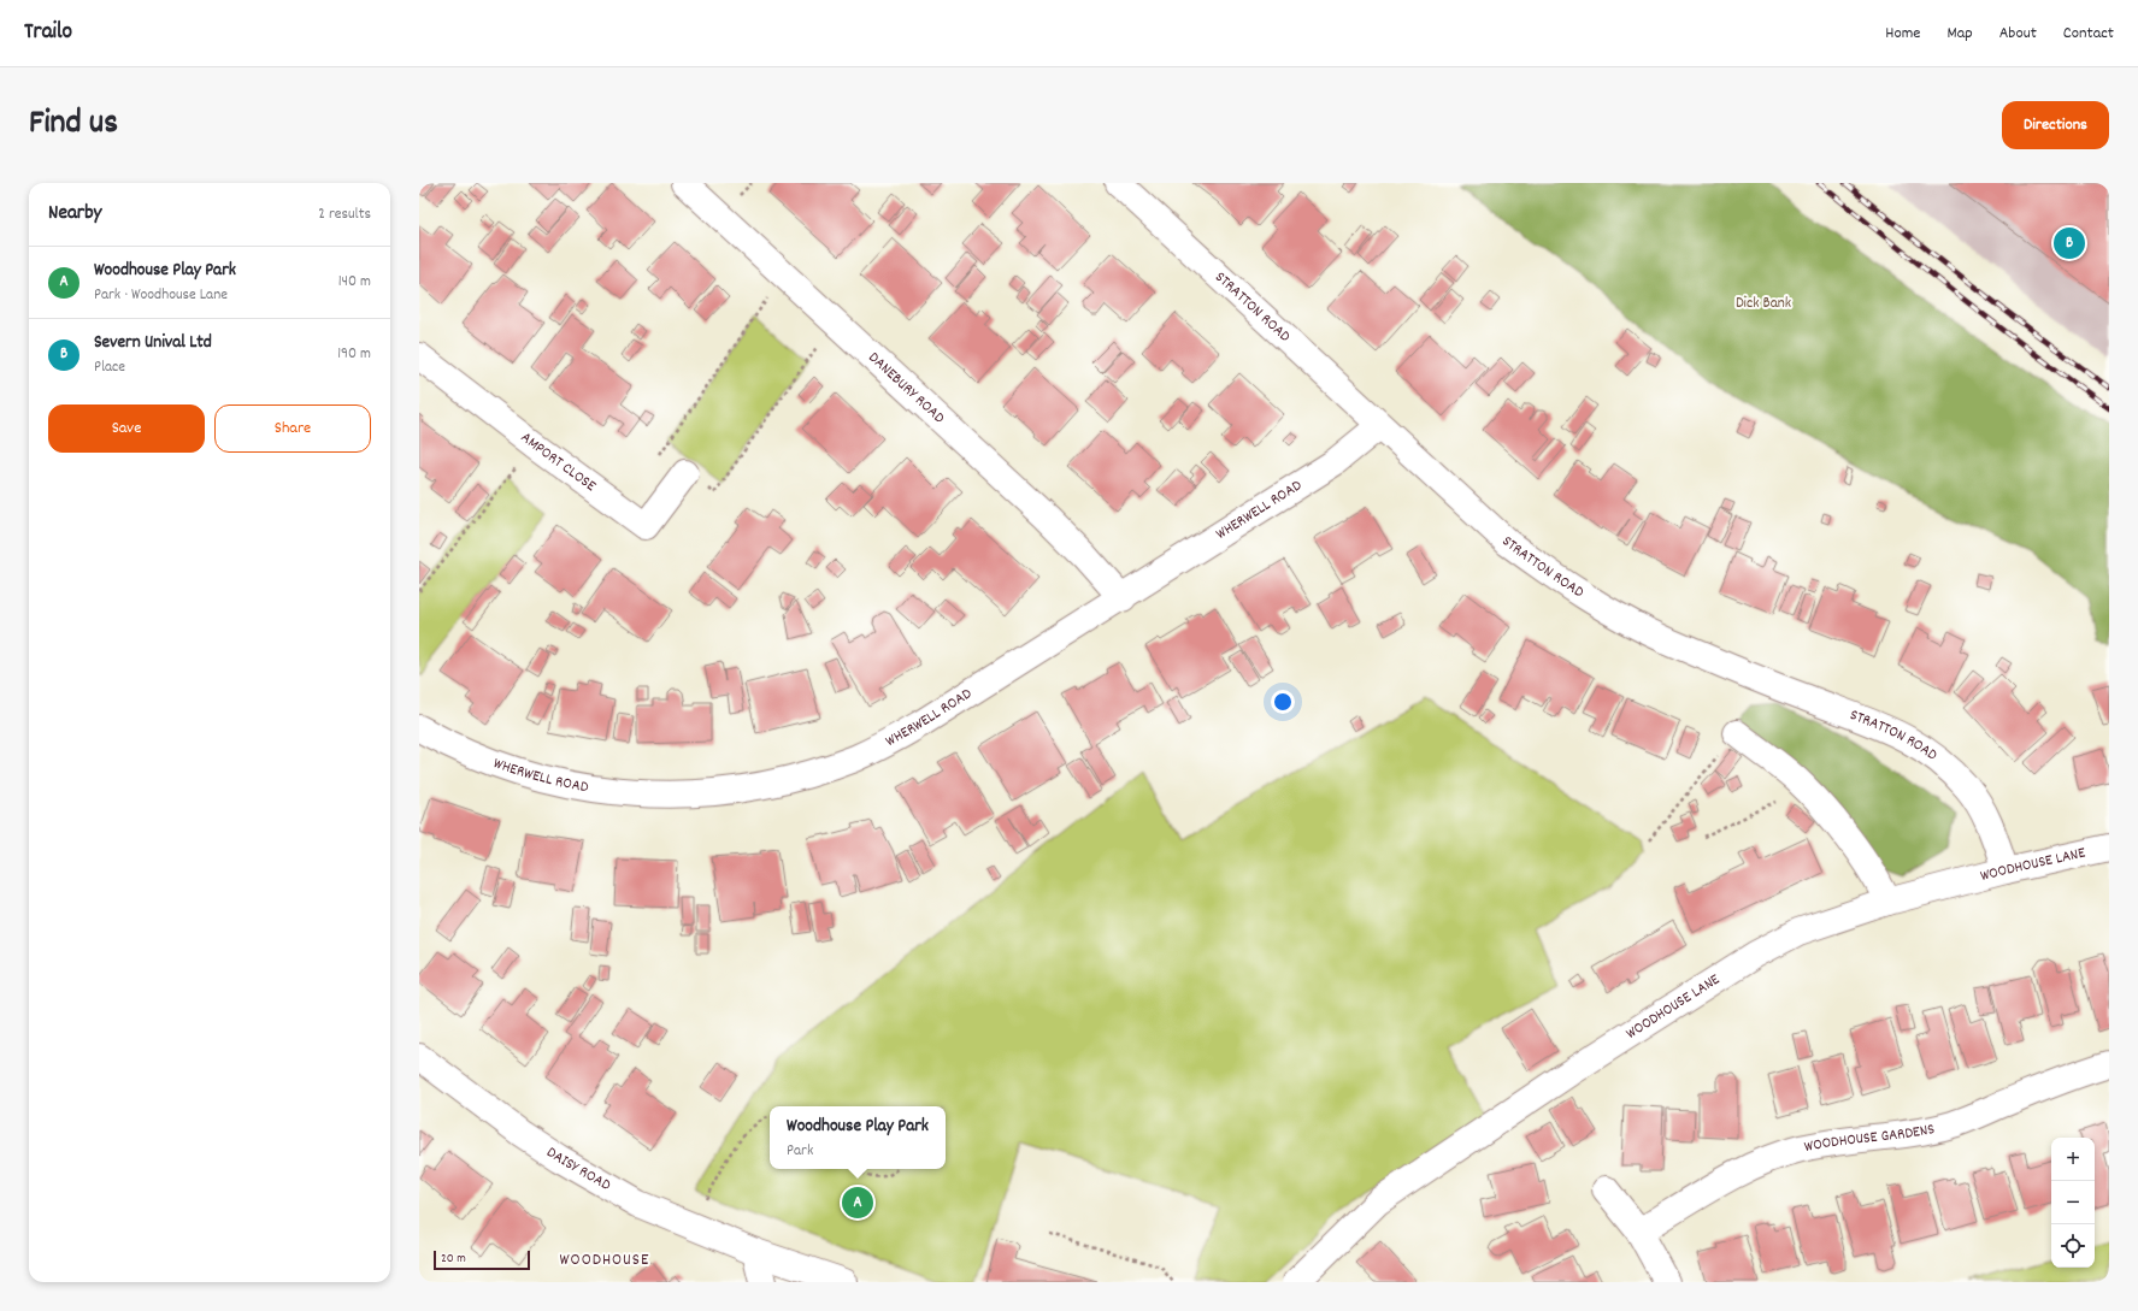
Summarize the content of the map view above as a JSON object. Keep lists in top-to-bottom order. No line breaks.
{"streets":{"street":["STRATTON ROAD","DANEBURY ROAD","AMPORT CLOSE","WHERWELL ROAD","WOODHOUSE LANE","WOODHOUSE GARDENS","DAISY ROAD"]},"crossings":[["STRATTON ROAD","WHERWELL ROAD"],["STRATTON ROAD","WOODHOUSE LANE"],["DANEBURY ROAD","WHERWELL ROAD"]],"districts":["WOODHOUSE"],"parks":["Dick Bank"],"scale_bar":"20 m","page":{"header":"Trailo","nav":["Home","Map","About","Contact"],"title":"Find us","buttons":["Directions",["Save","Share"]],"heading":["Nearby","2 results"],"pins":["B","A"],"list":[{"mark":"A","name":"Woodhouse Play Park","note":"Park · Woodhouse Lane","value":"140 m"},{"mark":"B","name":"Severn Unival Ltd","note":"Place","value":"190 m"}],"popup":["Woodhouse Play Park","Park"],"map_buttons":["+","−"],"scale":"20 m"}}
